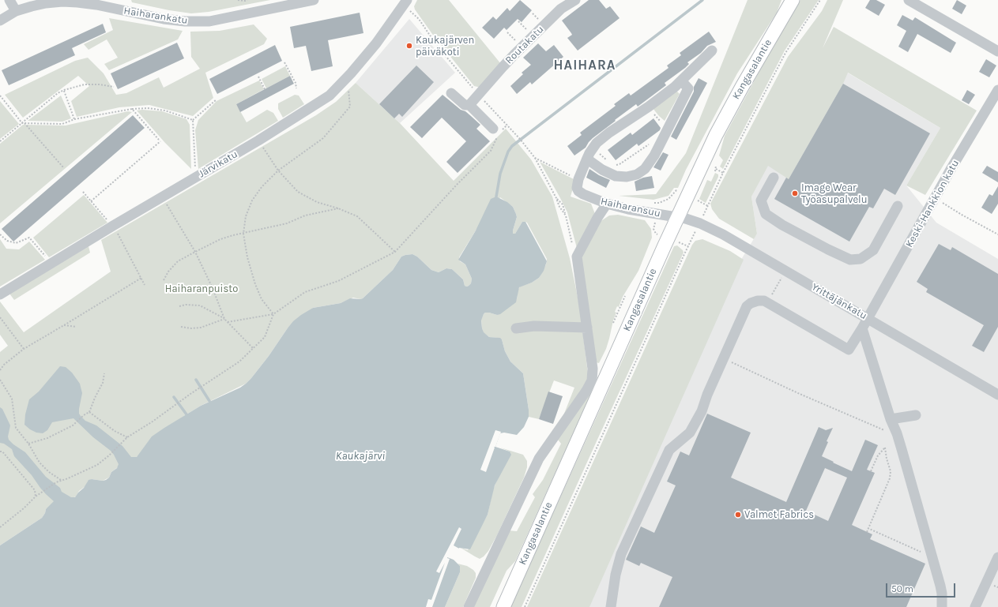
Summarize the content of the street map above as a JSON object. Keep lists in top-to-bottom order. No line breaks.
{"streets":{"main road":["Kangasalantie"],"street":["Haiharankatu","Routakatu","Järvikatu","Keski-Hankkion katu","Haiharansuu","Yrittäjänkatu"]},"crossings":[["Kangasalantie","Haiharansuu"],["Kangasalantie","Yrittäjänkatu"],["Keski-Hankkion katu","Yrittäjänkatu"],["Haiharansuu","Yrittäjänkatu"]],"districts":["HAIHARA"],"water":["Kaukajärvi"],"parks":["Haiharanpuisto"],"places":["Kaukajärven päiväkoti","Image Wear Työasupalvelu","Valmet Fabrics"],"scale_bar":"50 m"}
